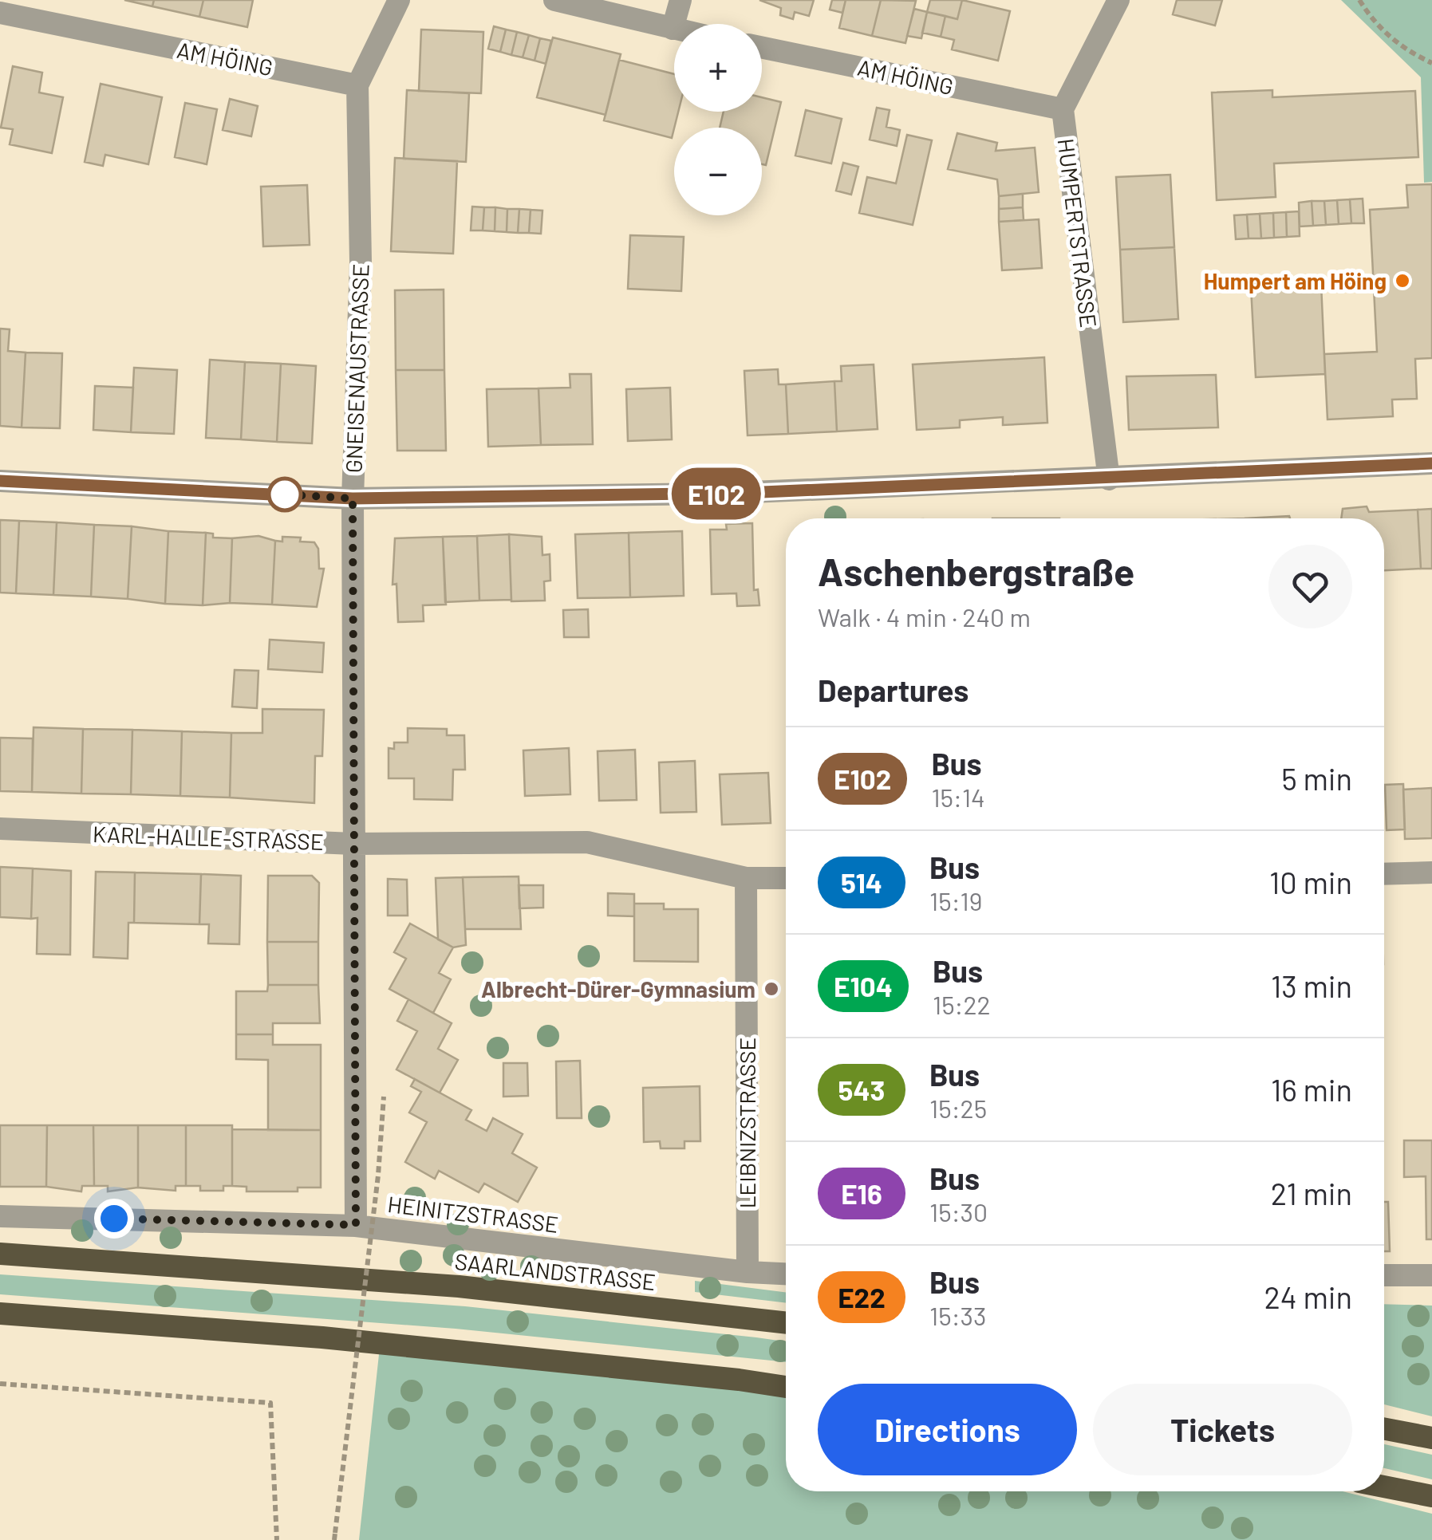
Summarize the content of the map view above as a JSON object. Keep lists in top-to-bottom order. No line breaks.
{"streets":{"highway":["SAARLANDSTRASSE"],"street":["AM HÖING","HUMPERTSTRASSE","GNEISENAUSTRASSE","KARL-HALLE-STRASSE","LEIBNIZSTRASSE","HEINITZSTRASSE"]},"crossings":[["AM HÖING","HUMPERTSTRASSE"],["AM HÖING","GNEISENAUSTRASSE"],["GNEISENAUSTRASSE","KARL-HALLE-STRASSE"],["GNEISENAUSTRASSE","HEINITZSTRASSE"],["KARL-HALLE-STRASSE","LEIBNIZSTRASSE"],["LEIBNIZSTRASSE","HEINITZSTRASSE"]],"places":["Humpert am Höing","Albrecht-Dürer-Gymnasium"],"lines":["bus line E102"],"page":{"on_map":"E102","map_buttons":["+","−"],"heading":[["Aschenbergstraße","Walk · 4 min · 240 m"],"Departures"],"list":[{"mark":"E102","name":"Bus","note":"15:14","value":"5 min"},{"mark":"514","name":"Bus","note":"15:19","value":"10 min"},{"mark":"E104","name":"Bus","note":"15:22","value":"13 min"},{"mark":"543","name":"Bus","note":"15:25","value":"16 min"},{"mark":"E16","name":"Bus","note":"15:30","value":"21 min"},{"mark":"E22","name":"Bus","note":"15:33","value":"24 min"}],"buttons":["Directions","Tickets"]}}
